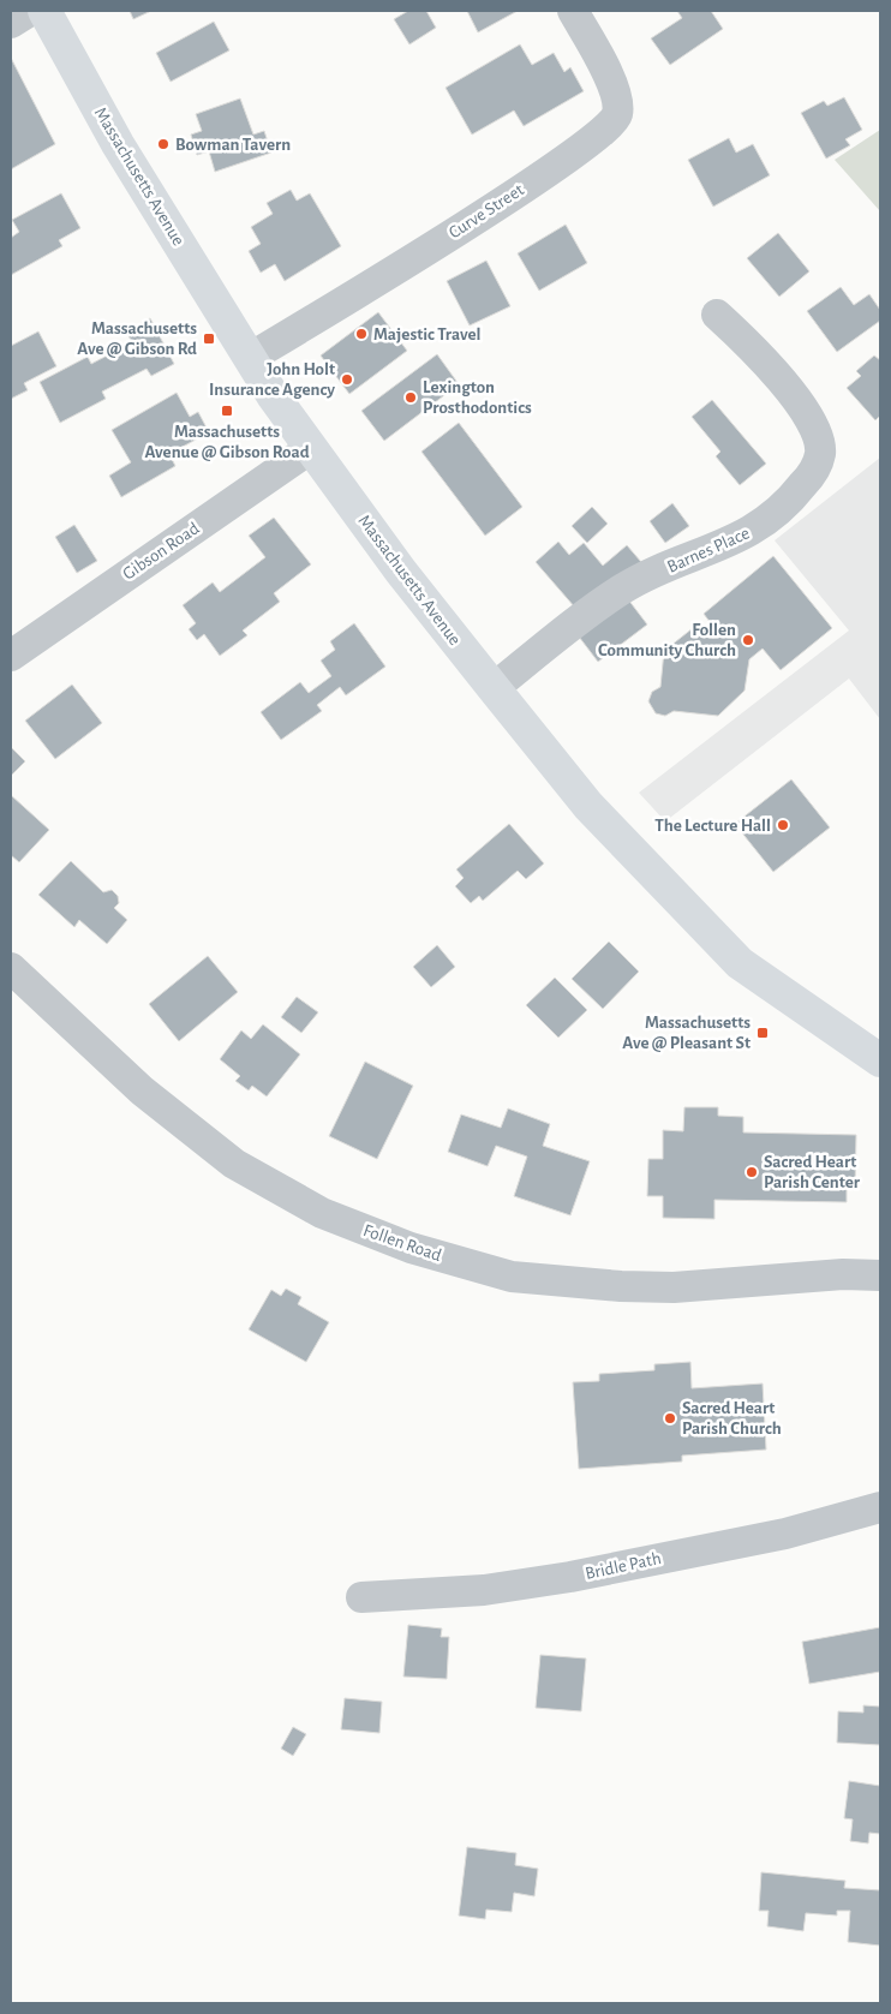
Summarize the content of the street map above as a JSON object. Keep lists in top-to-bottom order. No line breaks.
{"streets":{"main road":["Massachusetts Avenue"],"street":["Curve Street","Barnes Place","Gibson Road","Follen Road","Bridle Path"]},"crossings":[["Massachusetts Avenue","Curve Street"],["Massachusetts Avenue","Barnes Place"],["Massachusetts Avenue","Gibson Road"]],"places":{"other":["Bowman Tavern","Majestic Travel","John Holt Insurance Agency","Lexington Prosthodontics","Follen Community Church","The Lecture Hall","Sacred Heart Parish Center","Sacred Heart Parish Church"],"transit":["Massachusetts Ave @ Gibson Rd","Massachusetts Avenue @ Gibson Road","Massachusetts Ave @ Pleasant St"]}}
